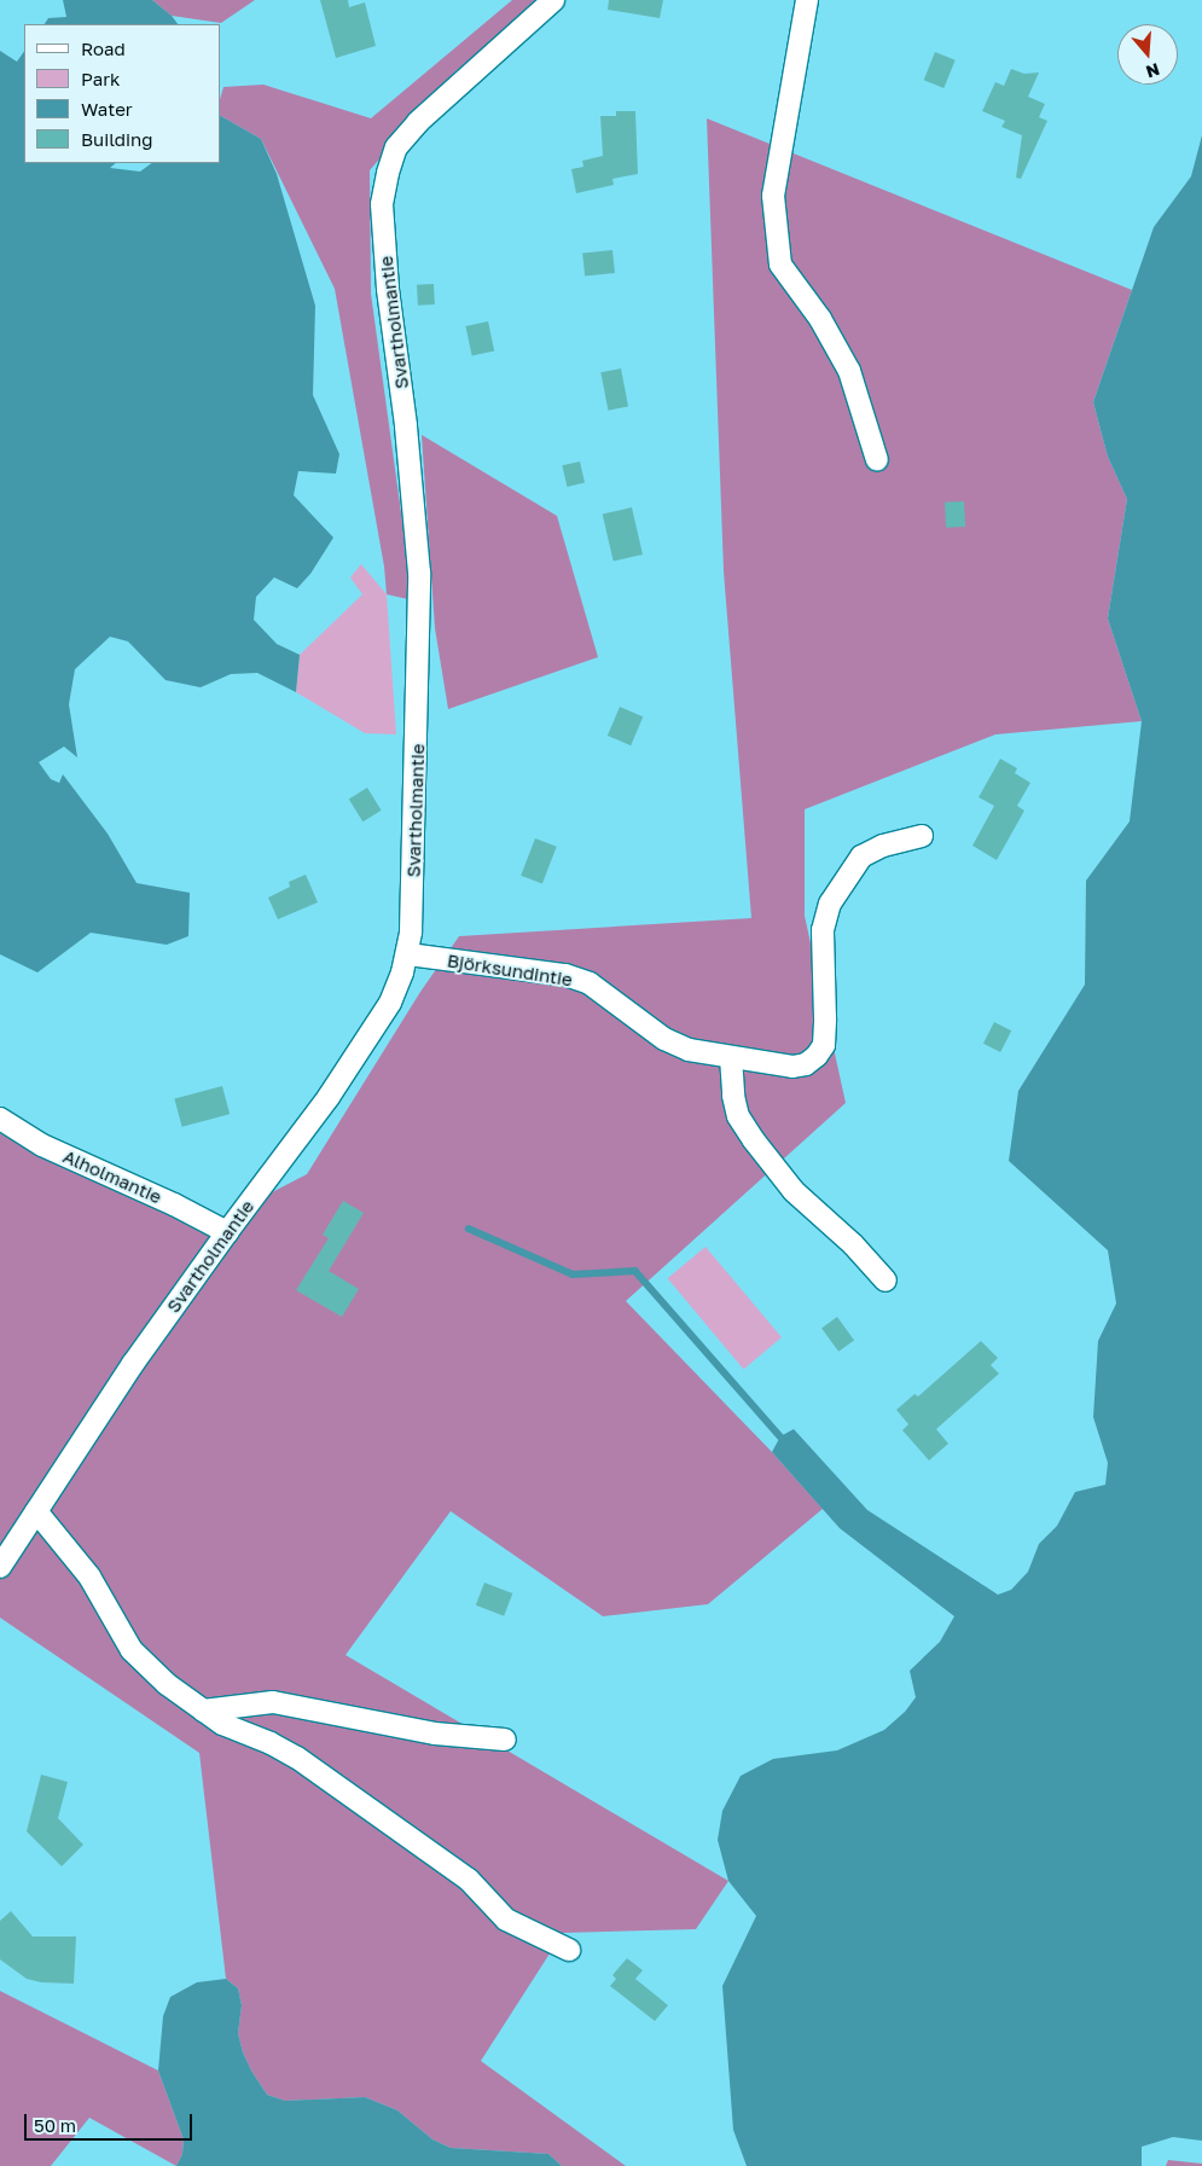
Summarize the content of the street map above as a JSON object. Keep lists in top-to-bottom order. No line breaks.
{"streets":{"street":["Svartholmantie","Björksundintie","Alholmantie"]},"crossings":[["Svartholmantie","Björksundintie"],["Svartholmantie","Alholmantie"]],"legend":["Road","Park","Water","Building"],"scale_bar":"50 m","north":"bottom"}
